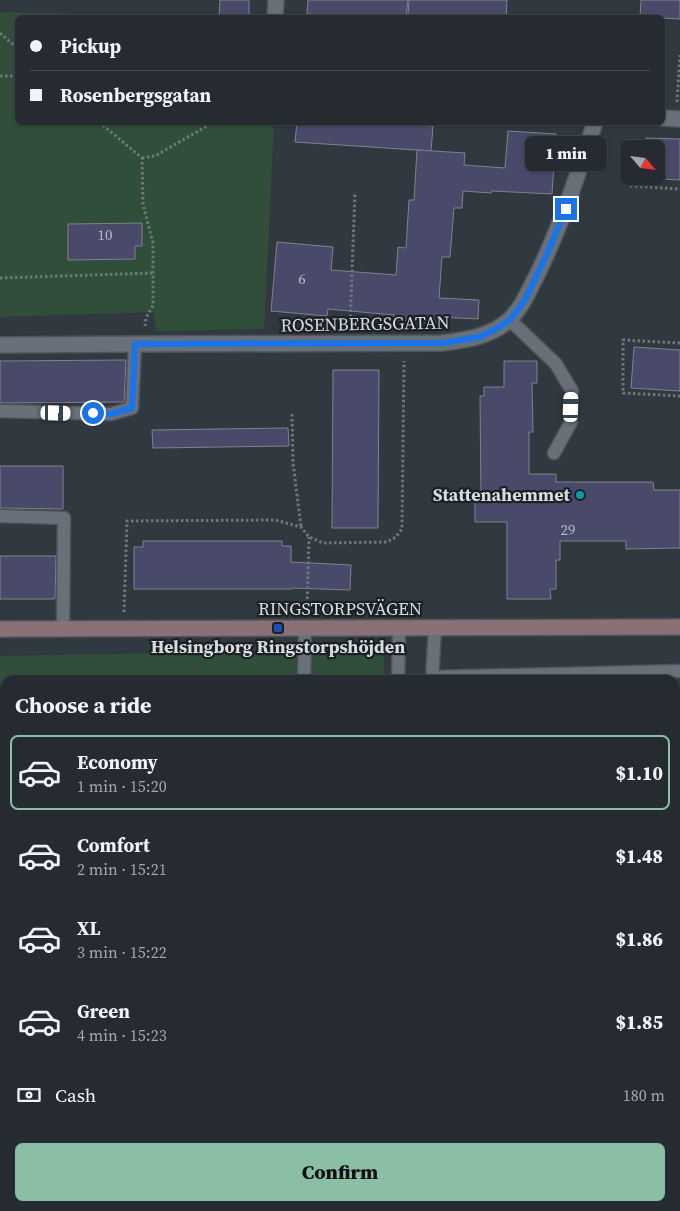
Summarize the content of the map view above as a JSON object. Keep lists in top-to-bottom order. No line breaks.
{"streets":{"street":["ROSENBERGSGATAN","RINGSTORPSVÄGEN"]},"places":{"other":["Stattenahemmet"],"transit":["Helsingborg Ringstorpshöjden"]},"house_numbers":["10","6","29"],"north":"bottom right","page":{"banner":["Pickup","Rosenbergsgatan"],"bubble":"1 min","heading":"Choose a ride","list":[{"name":"Economy","note":"1 min · 15:20","value":"$1.10"},{"name":"Comfort","note":"2 min · 15:21","value":"$1.48"},{"name":"XL","note":"3 min · 15:22","value":"$1.86"},{"name":"Green","note":"4 min · 15:23","value":"$1.85"}],"pay":["Cash","180 m"],"buttons":"Confirm"}}
